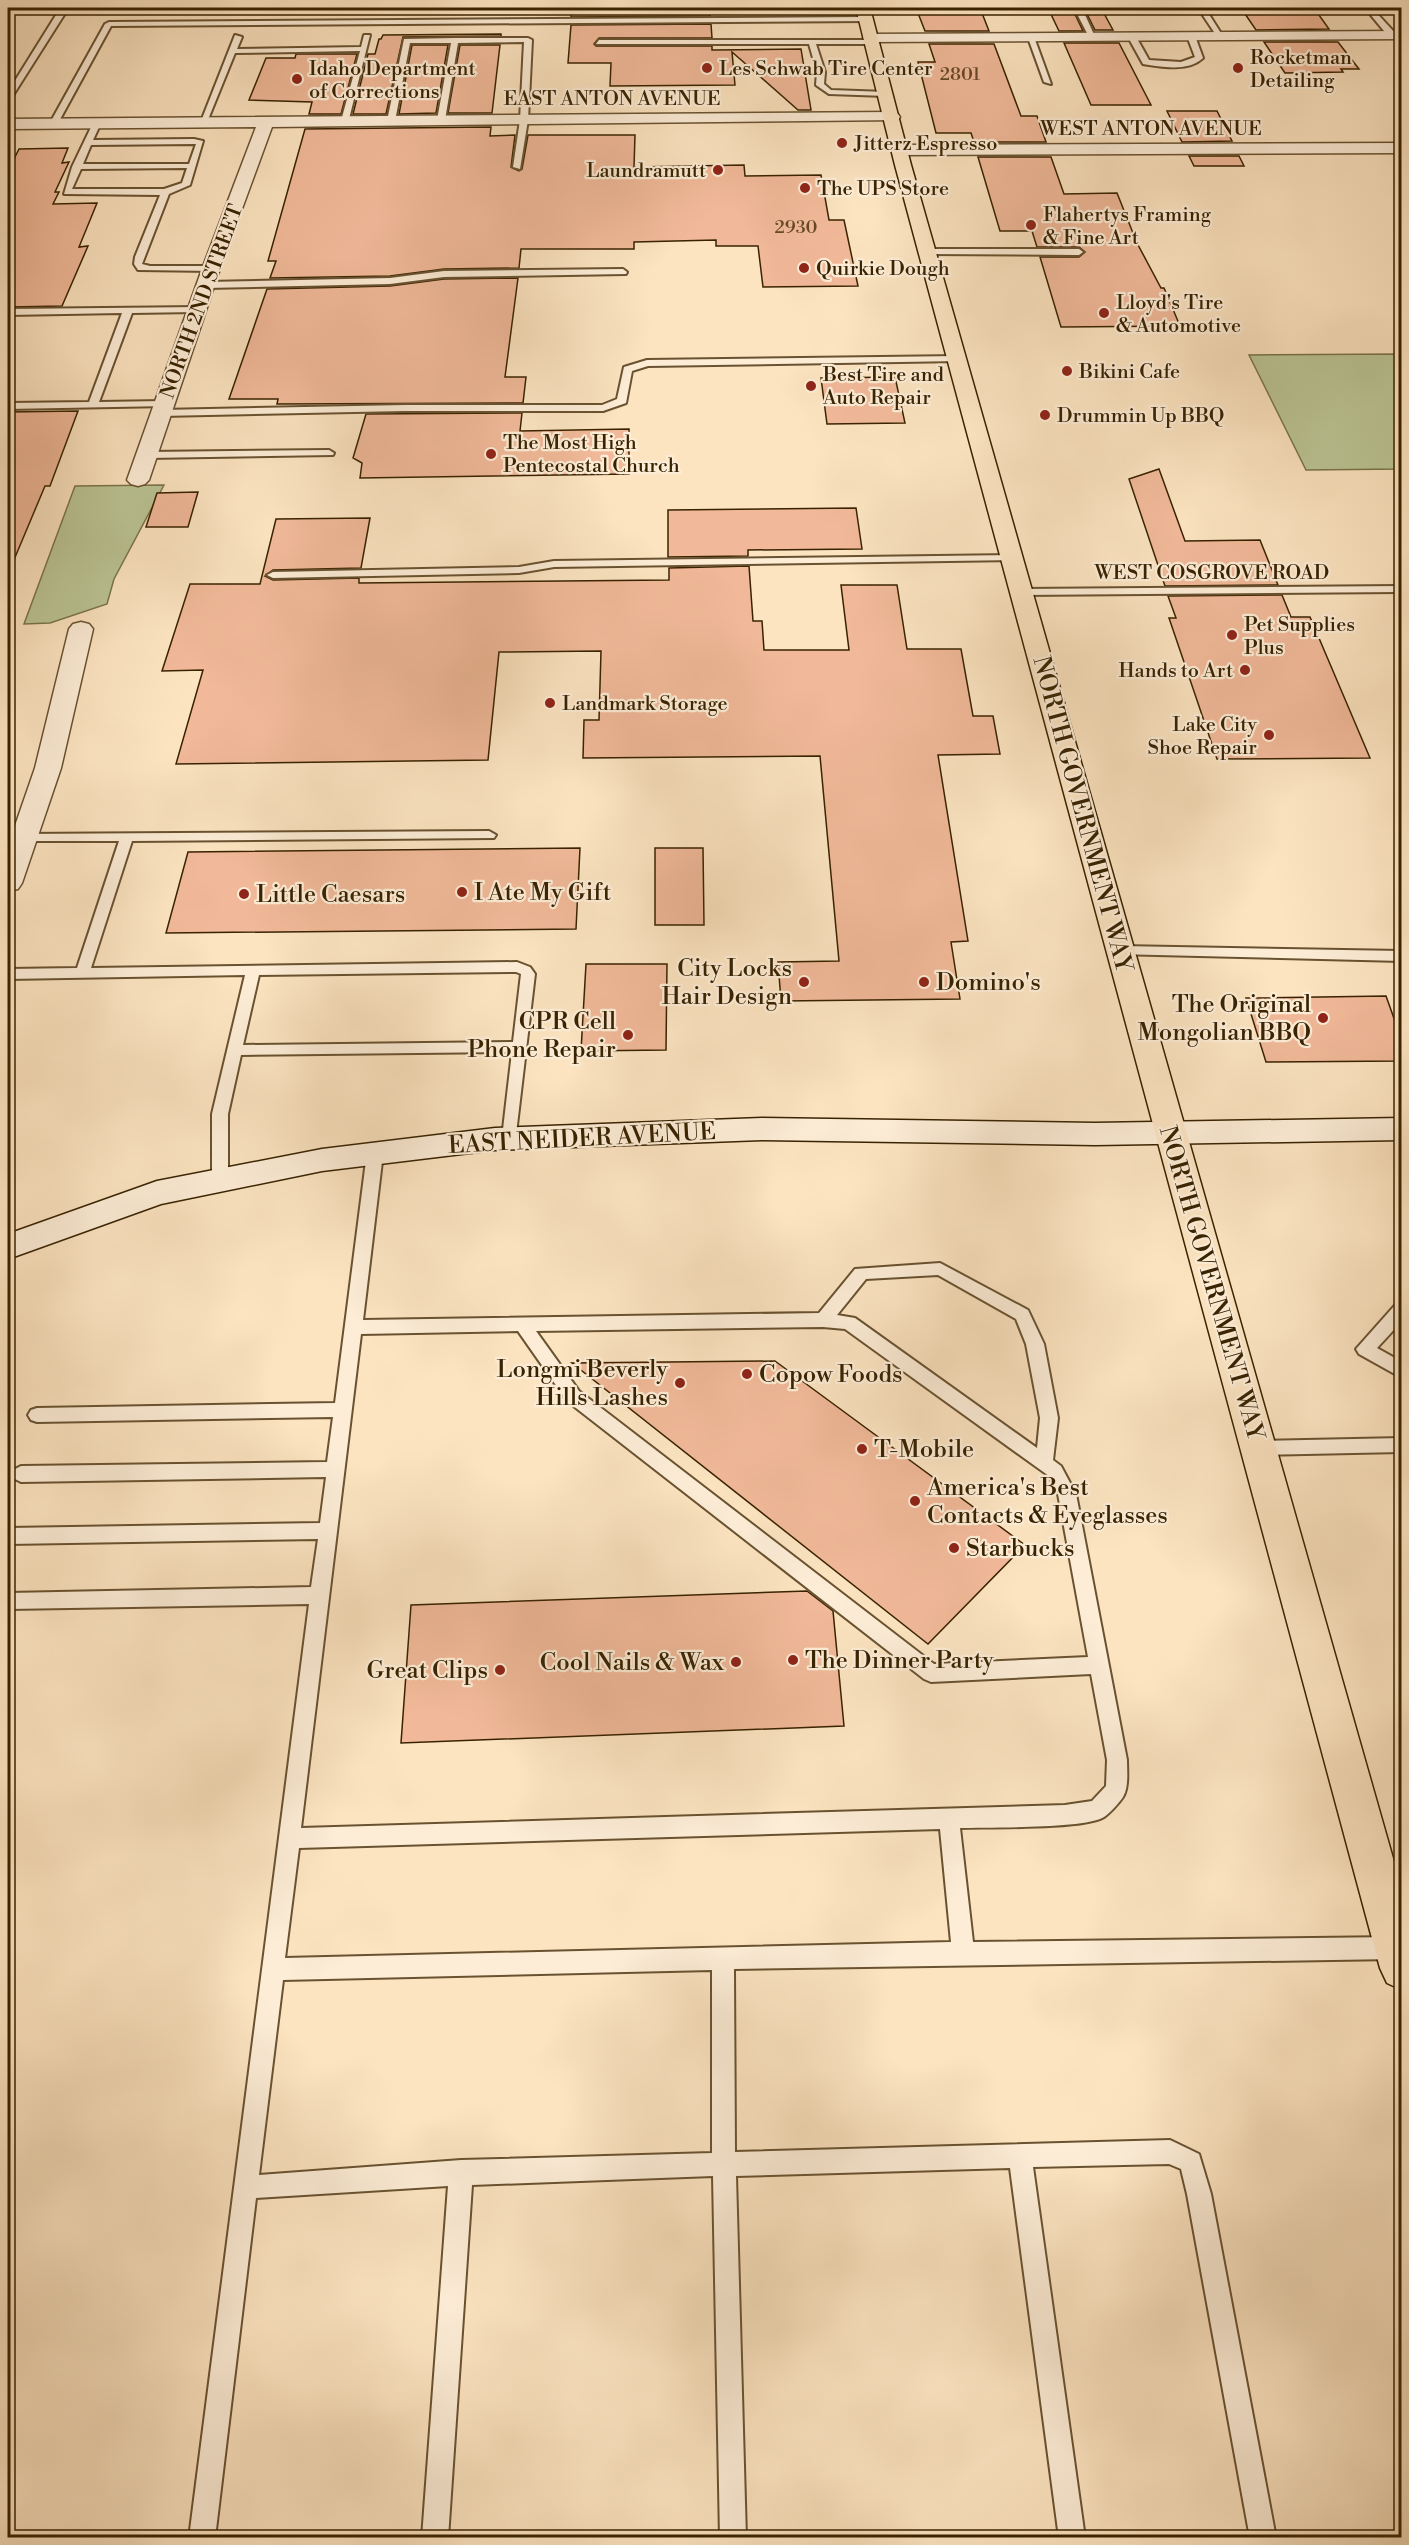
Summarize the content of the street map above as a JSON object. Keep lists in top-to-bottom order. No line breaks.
{"streets":{"main road":["NORTH GOVERNMENT WAY"],"street":["EAST ANTON AVENUE","WEST ANTON AVENUE","NORTH 2ND STREET","EAST NEIDER AVENUE"],"lane":["WEST COSGROVE ROAD"]},"crossings":[["EAST ANTON AVENUE","NORTH 2ND STREET"],["EAST ANTON AVENUE","NORTH GOVERNMENT WAY"],["WEST ANTON AVENUE","NORTH GOVERNMENT WAY"],["WEST COSGROVE ROAD","NORTH GOVERNMENT WAY"],["NORTH GOVERNMENT WAY","EAST NEIDER AVENUE"]],"places":["Les Schwab Tire Center","Rocketman Detailing","Idaho Department of Corrections","Jitterz Espresso","Laundramutt","The UPS Store","Flahertys Framing & Fine Art","Quirkie Dough","Lloyd's Tire & Automotive","Bikini Cafe","Best Tire and Auto Repair","Drummin Up BBQ","The Most High Pentecostal Church","Pet Supplies Plus","Hands to Art","Landmark Storage","Lake City Shoe Repair","I Ate My Gift","Little Caesars","City Locks Hair Design","Domino's","The Original Mongolian BBQ","CPR Cell Phone Repair","Copow Foods","Longmi Beverly Hills Lashes","T-Mobile","America's Best Contacts & Eyeglasses","Starbucks","The Dinner Party","Cool Nails & Wax","Great Clips"],"house_numbers":["2801","2930"]}
